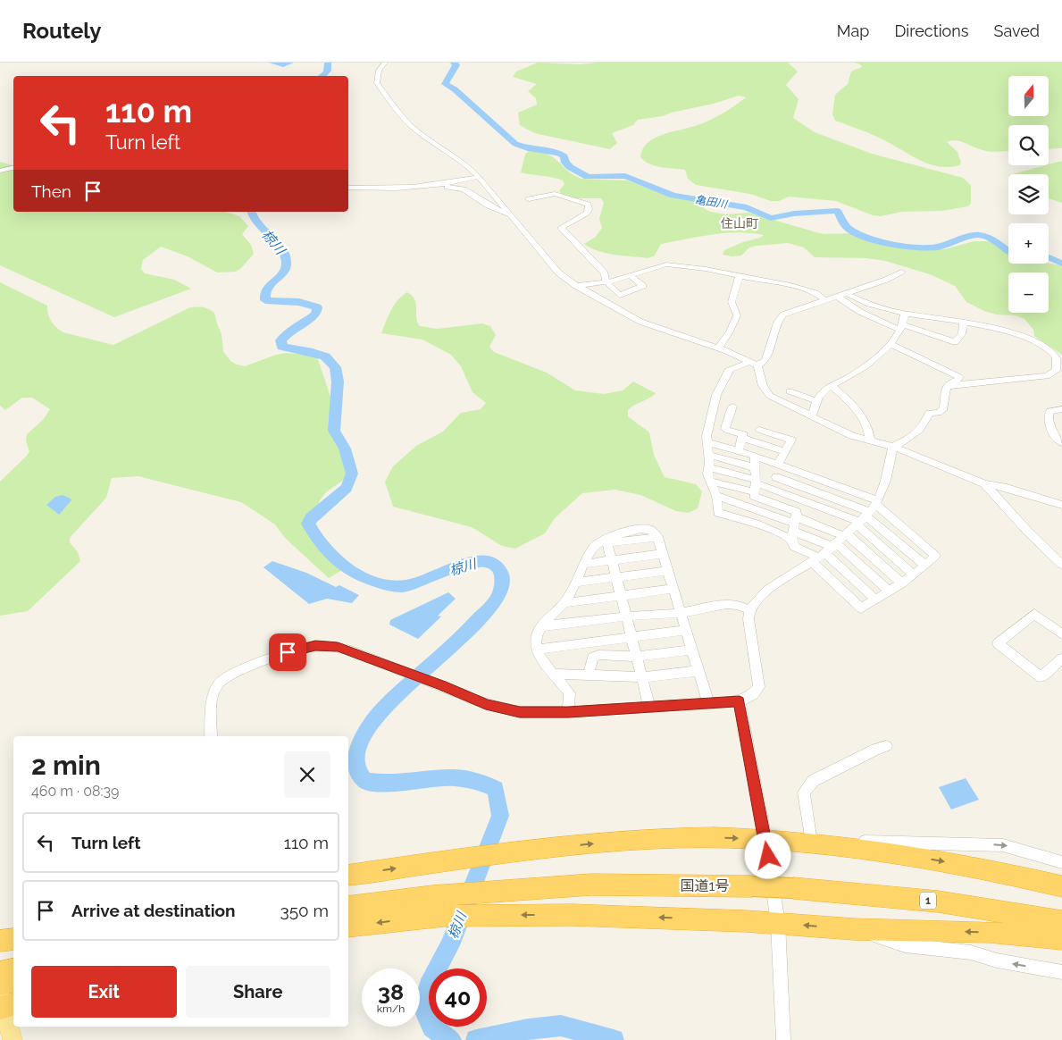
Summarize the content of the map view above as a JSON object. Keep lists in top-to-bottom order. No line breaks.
{"streets":{"highway":["国道1号","1"]},"districts":["住山町"],"water":["亀田川","椋川"],"north":"top","page":{"header":"Routely","nav":["Map","Directions","Saved"],"map_buttons":["+","−"],"turn":["110 m","Turn left"],"then":"Then","heading":["2 min","460 m · 08:39"],"list":[{"name":"Turn left","value":"110 m"},{"name":"Arrive at destination","value":"350 m"}],"buttons":["Exit","Share"],"speed":"38 km/h","limit":"40"}}
